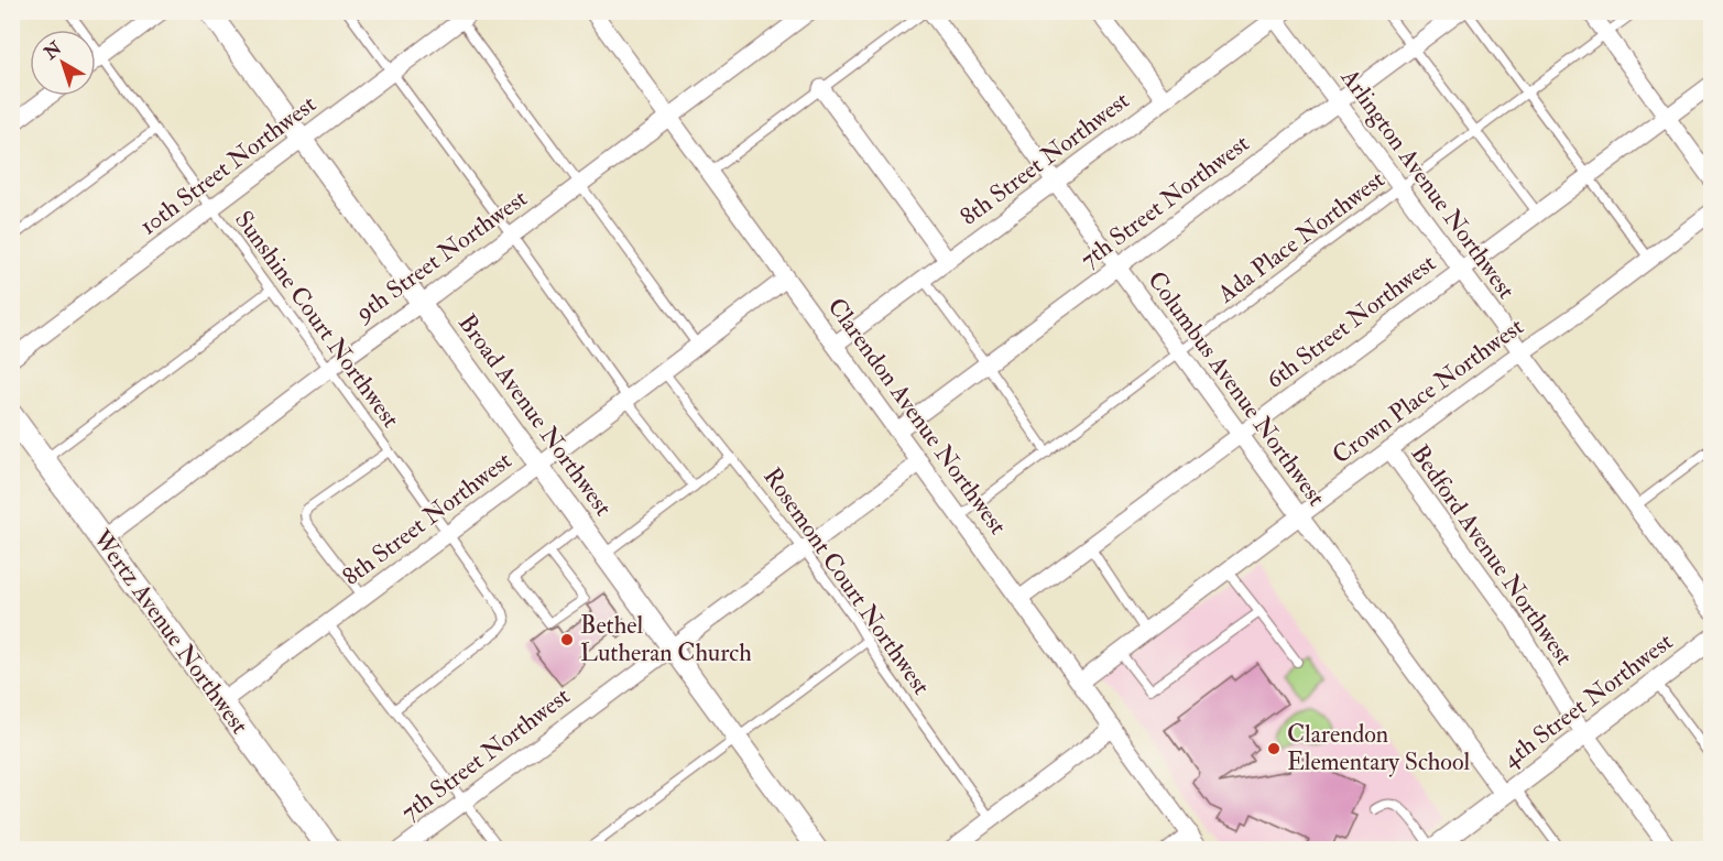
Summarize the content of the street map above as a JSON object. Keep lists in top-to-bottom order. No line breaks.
{"streets":{"main road":["Wertz Avenue Northwest"],"street":["8th Street Northwest","10th Street Northwest","Arlington Avenue Northwest","7th Street Northwest","9th Street Northwest","6th Street Northwest","Columbus Avenue Northwest","Crown Place Northwest","Broad Avenue Northwest","Clarendon Avenue Northwest","Bedford Avenue Northwest","4th Street Northwest"],"lane":["Ada Place Northwest","Sunshine Court Northwest","Rosemont Court Northwest"]},"crossings":[["8th Street Northwest","Arlington Avenue Northwest"],["8th Street Northwest","Sunshine Court Northwest"],["8th Street Northwest","Columbus Avenue Northwest"],["8th Street Northwest","Broad Avenue Northwest"],["8th Street Northwest","Clarendon Avenue Northwest"],["8th Street Northwest","Rosemont Court Northwest"],["8th Street Northwest","Wertz Avenue Northwest"],["10th Street Northwest","Sunshine Court Northwest"],["10th Street Northwest","Broad Avenue Northwest"],["Arlington Avenue Northwest","7th Street Northwest"],["Arlington Avenue Northwest","Ada Place Northwest"],["Arlington Avenue Northwest","6th Street Northwest"],["Arlington Avenue Northwest","Crown Place Northwest"],["7th Street Northwest","Columbus Avenue Northwest"],["7th Street Northwest","Broad Avenue Northwest"],["7th Street Northwest","Clarendon Avenue Northwest"],["7th Street Northwest","Rosemont Court Northwest"],["Ada Place Northwest","Columbus Avenue Northwest"],["Ada Place Northwest","Clarendon Avenue Northwest"],["9th Street Northwest","Sunshine Court Northwest"],["9th Street Northwest","Broad Avenue Northwest"],["9th Street Northwest","Clarendon Avenue Northwest"],["9th Street Northwest","Wertz Avenue Northwest"],["6th Street Northwest","Columbus Avenue Northwest"],["6th Street Northwest","Clarendon Avenue Northwest"],["Columbus Avenue Northwest","Crown Place Northwest"],["Columbus Avenue Northwest","4th Street Northwest"],["Crown Place Northwest","Clarendon Avenue Northwest"],["Crown Place Northwest","Bedford Avenue Northwest"],["Bedford Avenue Northwest","4th Street Northwest"]],"places":["Bethel Lutheran Church","Clarendon Elementary School"],"north":"top left"}
